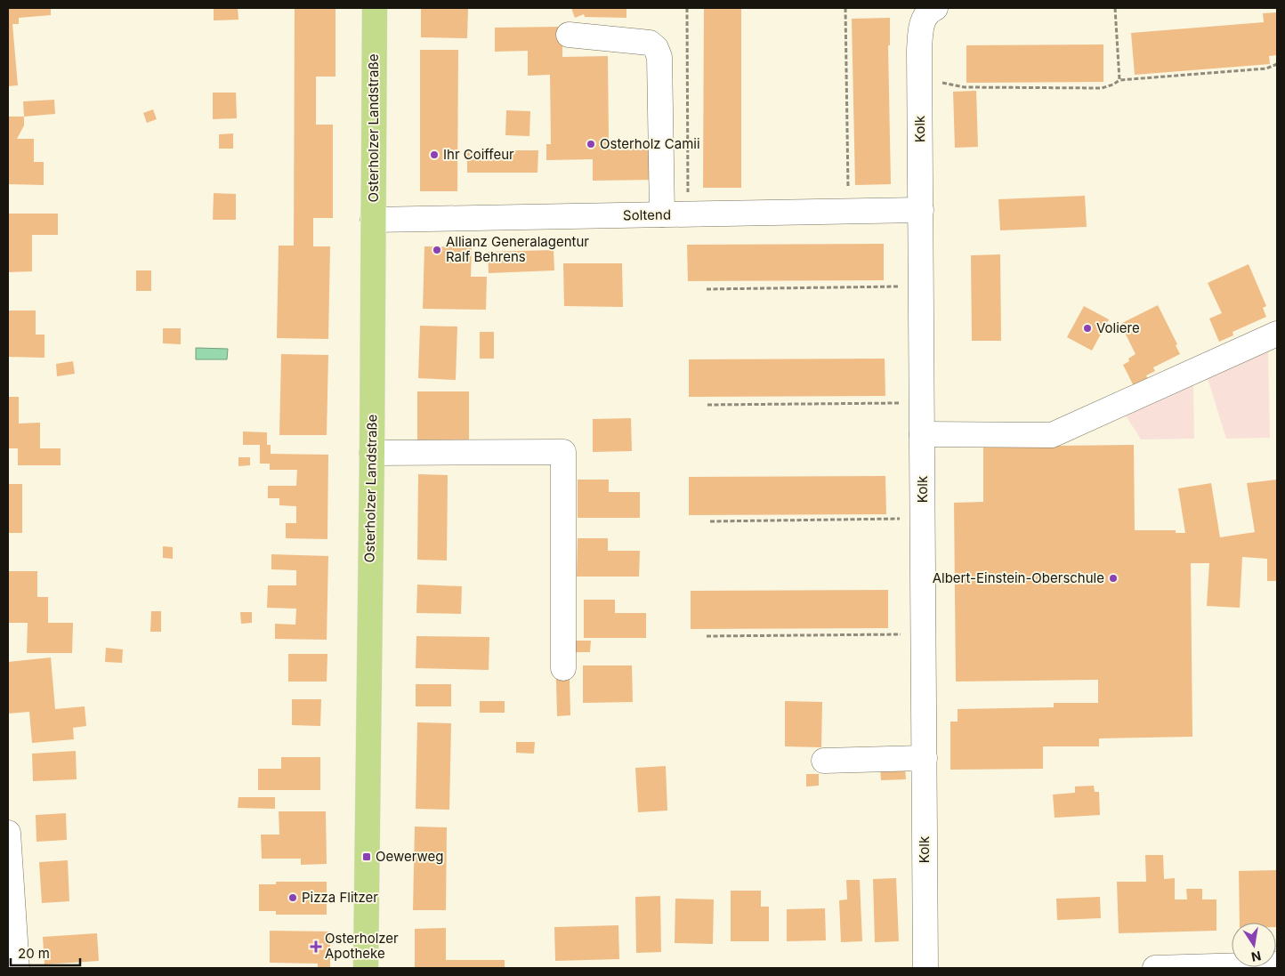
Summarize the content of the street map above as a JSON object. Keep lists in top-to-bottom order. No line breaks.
{"streets":{"main road":["Osterholzer Landstraße"],"street":["Kolk","Soltend"]},"crossings":[["Osterholzer Landstraße","Soltend"],["Kolk","Soltend"]],"places":{"other":["Osterholz Camii","Ihr Coiffeur","Allianz Generalagentur Ralf Behrens","Voliere","Albert-Einstein-Oberschule","Pizza Flitzer"],"transit":["Oewerweg"],"health":["Osterholzer Apotheke"]},"scale_bar":"20 m","north":"bottom"}
